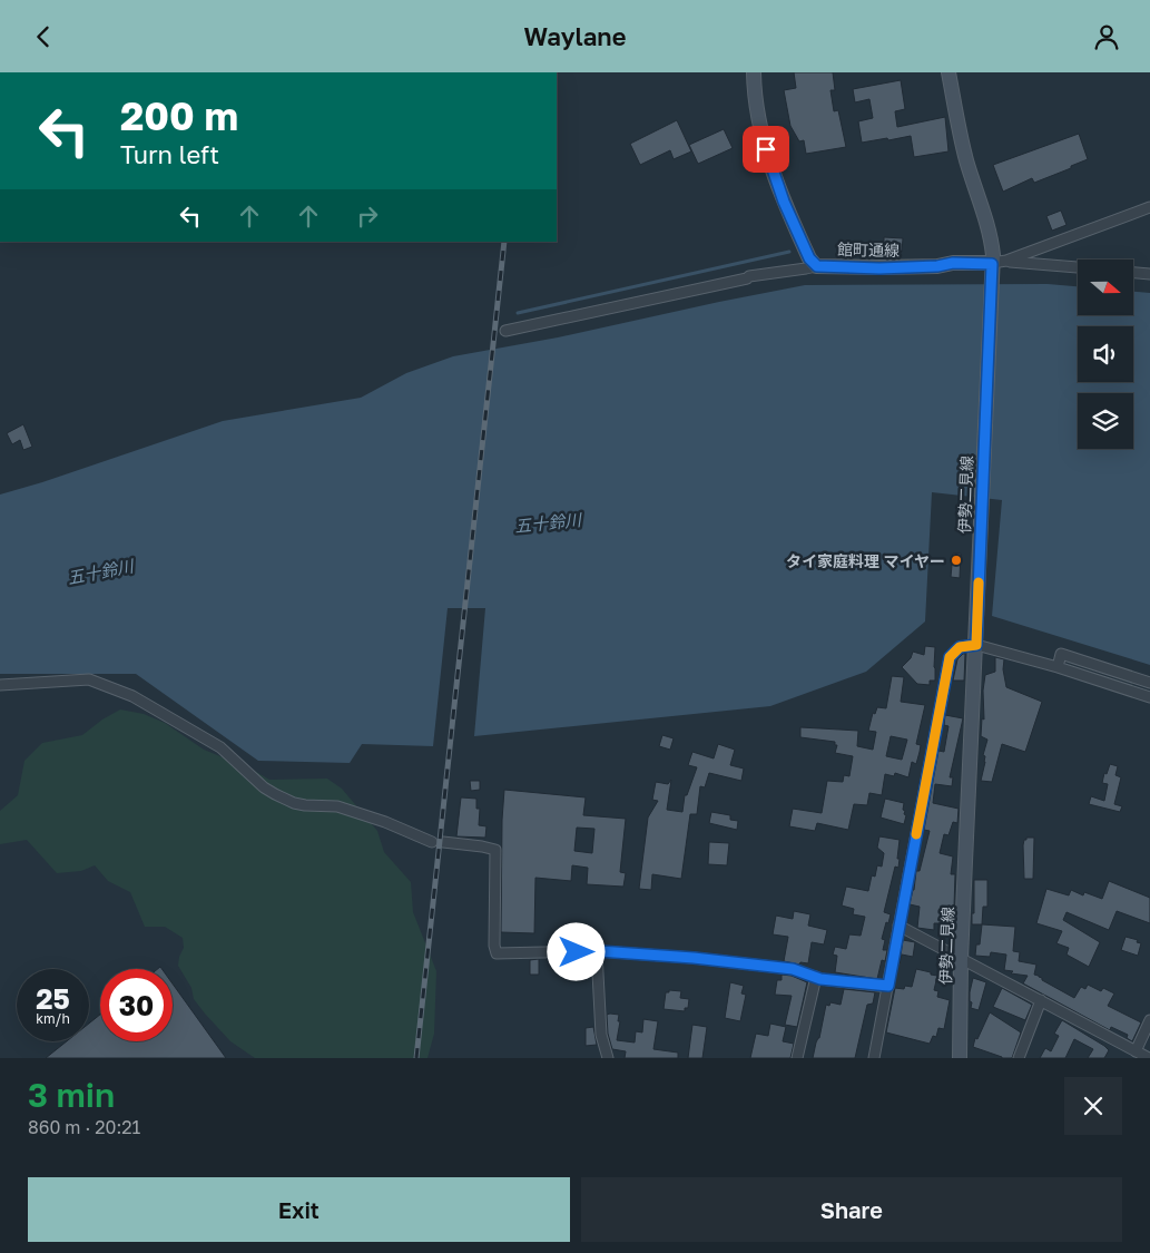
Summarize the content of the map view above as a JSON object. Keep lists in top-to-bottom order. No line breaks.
{"streets":{"main road":["館町通線","伊勢二見線"]},"crossings":[["館町通線","伊勢二見線"]],"water":["五十鈴川"],"places":["タイ家庭料理 マイヤー"],"north":"right","page":{"header":"Waylane","turn":["200 m","Turn left"],"speed":"25 km/h","limit":"30","heading":["3 min","860 m · 20:21"],"buttons":["Exit","Share"]}}
